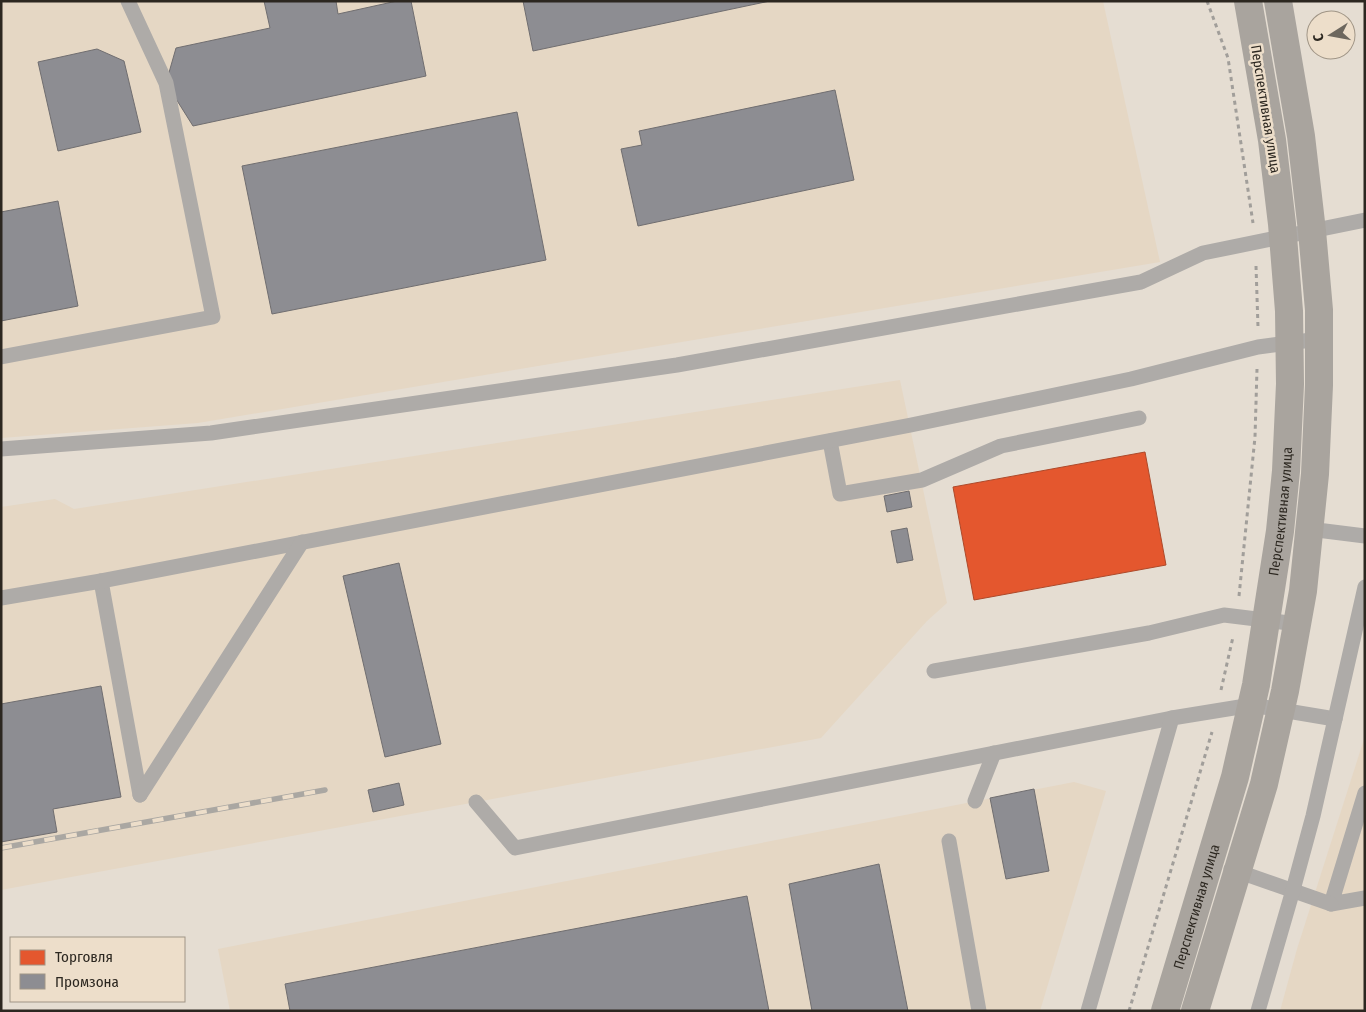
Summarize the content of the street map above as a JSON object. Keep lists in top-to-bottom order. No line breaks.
{"streets":{"main road":["Перспективная улица"]},"legend":["Торговля","Промзона"],"north":"left"}
